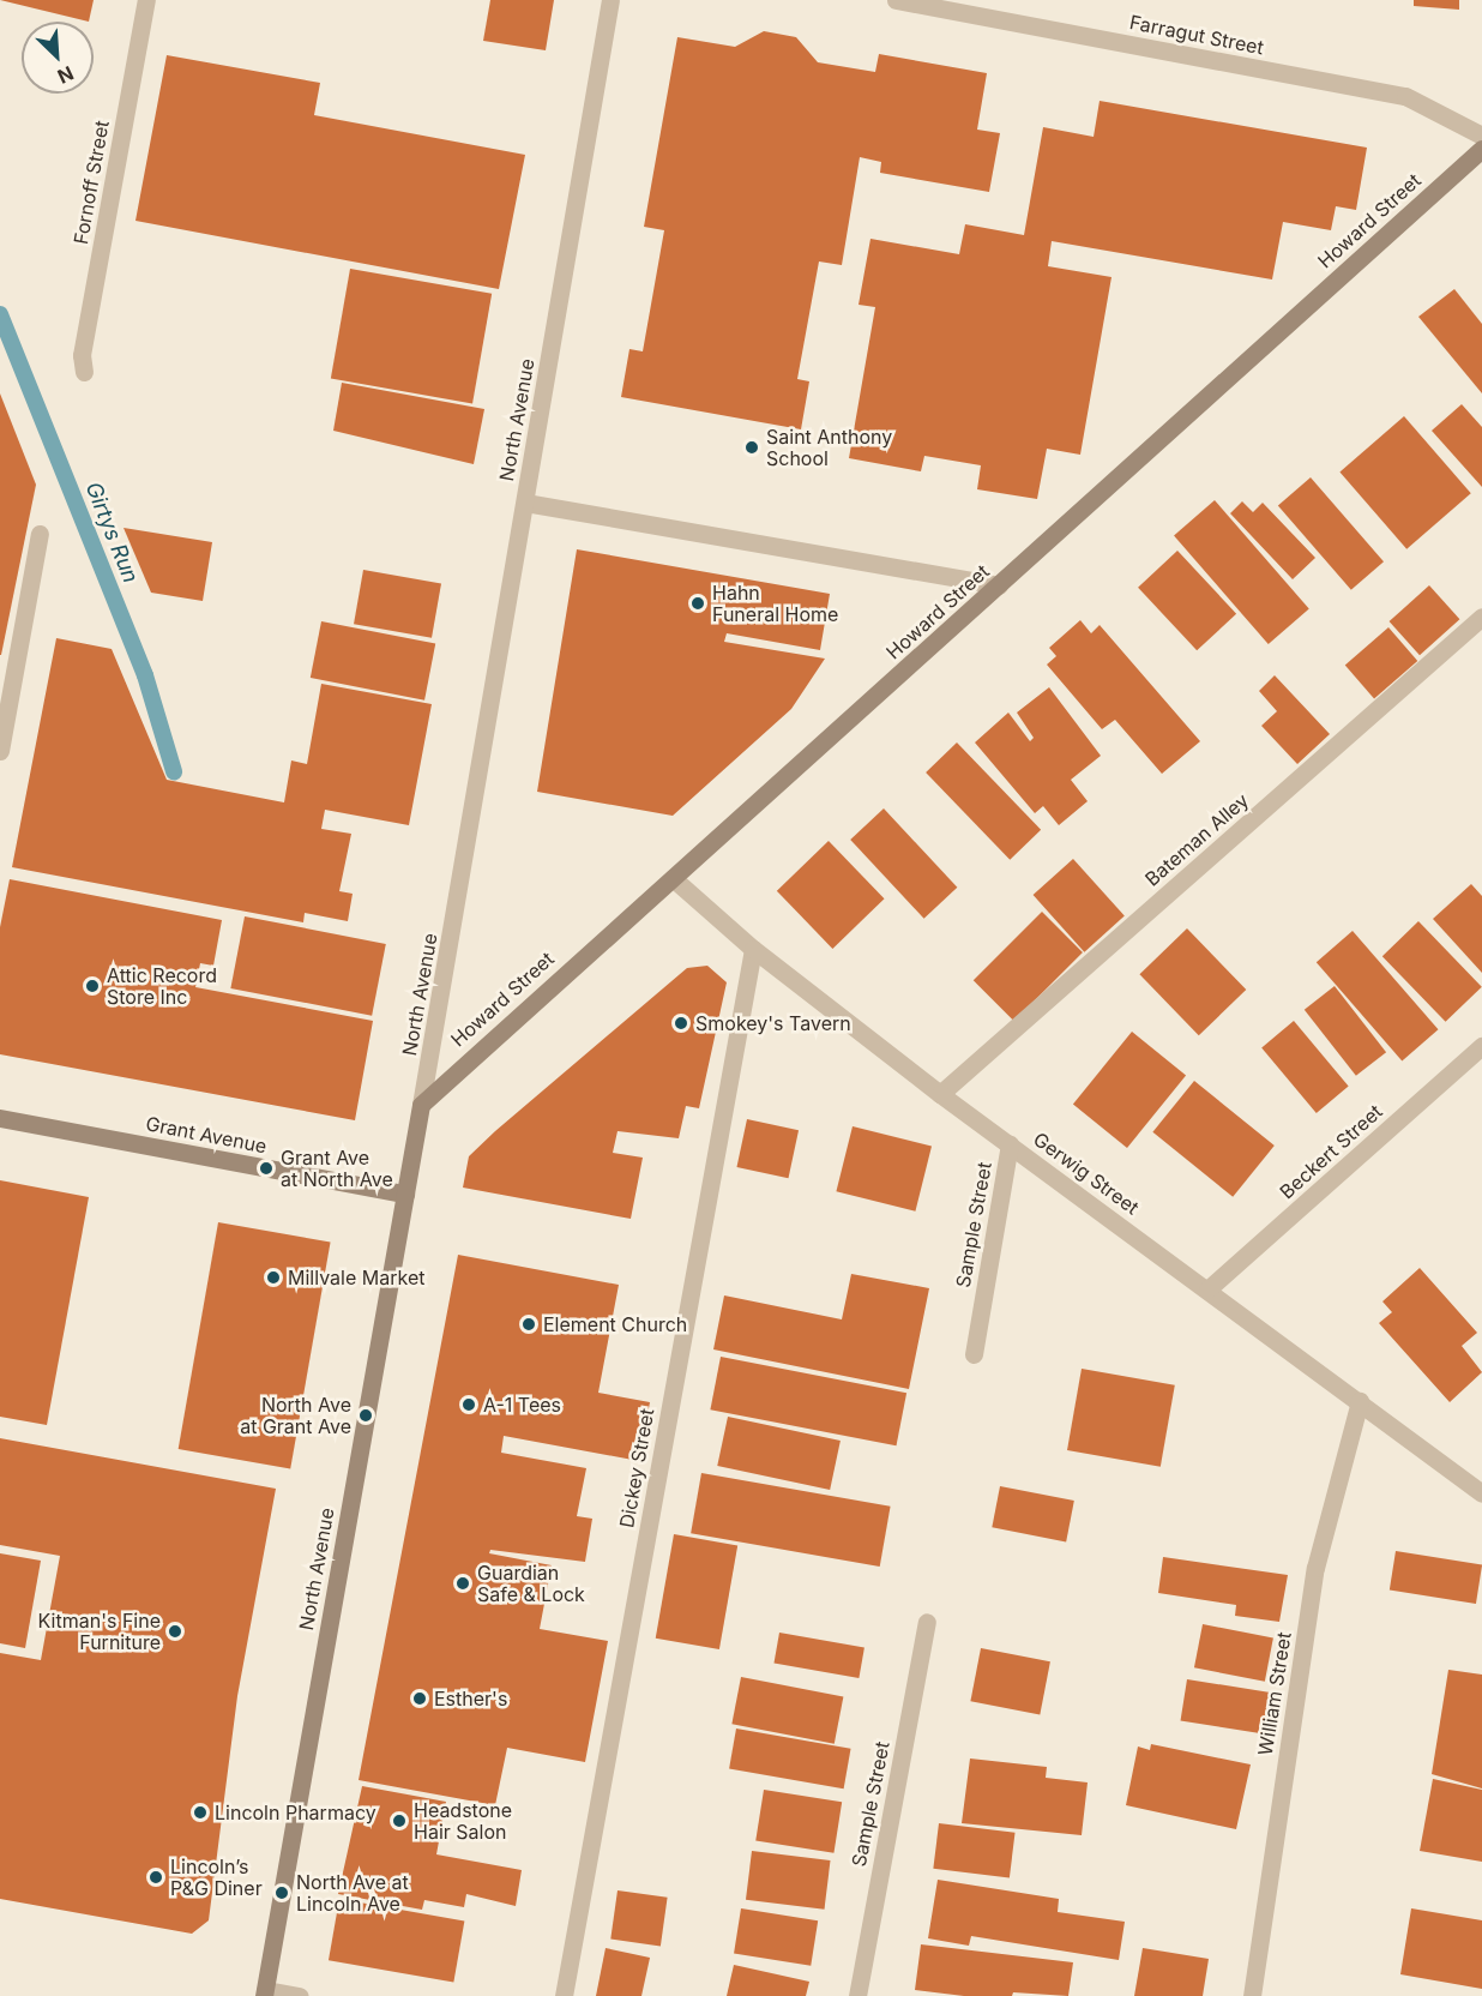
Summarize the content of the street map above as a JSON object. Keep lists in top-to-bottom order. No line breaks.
{"streets":{"street":["Farragut Street","Fornoff Street","Howard Street","North Avenue","Bateman Alley","Grant Avenue","Beckert Street","Gerwig Street","Sample Street","Dickey Street","William Street"]},"crossings":[["Howard Street","North Avenue"],["Howard Street","Gerwig Street"],["North Avenue","Grant Avenue"],["Bateman Alley","Gerwig Street"],["Beckert Street","Gerwig Street"],["Gerwig Street","Sample Street"],["Gerwig Street","Dickey Street"],["Gerwig Street","William Street"]],"water":["Girtys Run"],"places":["Saint Anthony School","Hahn Funeral Home","Attic Record Store Inc","Smokey's Tavern","Grant Ave at North Ave","Millvale Market","Element Church","A-1 Tees","North Ave at Grant Ave","Guardian Safe & Lock","Kitman's Fine Furniture","Esther's","Lincoln Pharmacy","Headstone Hair Salon","Lincoln’s P&G Diner","North Ave at Lincoln Ave"],"north":"bottom right"}
